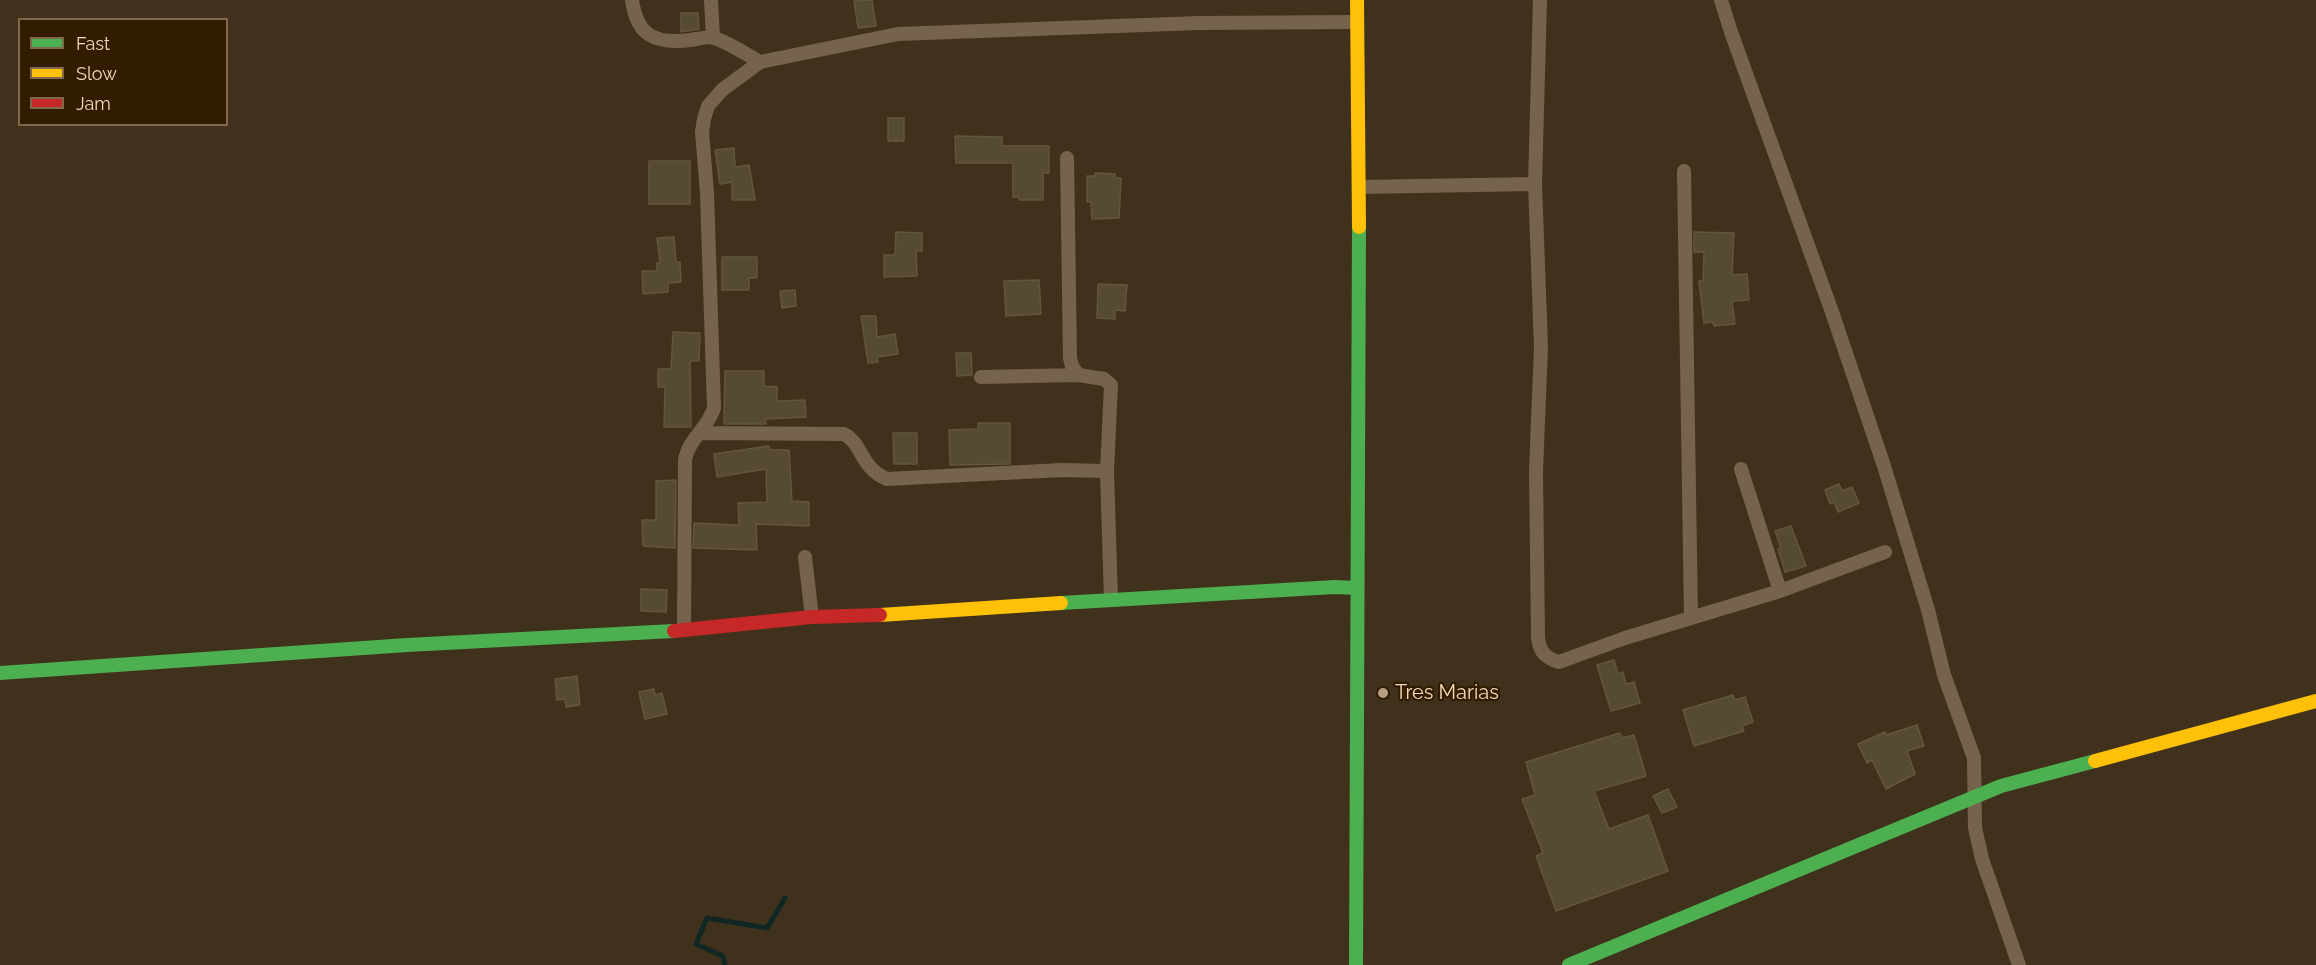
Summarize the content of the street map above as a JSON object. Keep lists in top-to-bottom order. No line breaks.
{"places":["Tres Marias"],"legend":["Fast","Slow","Jam"]}
